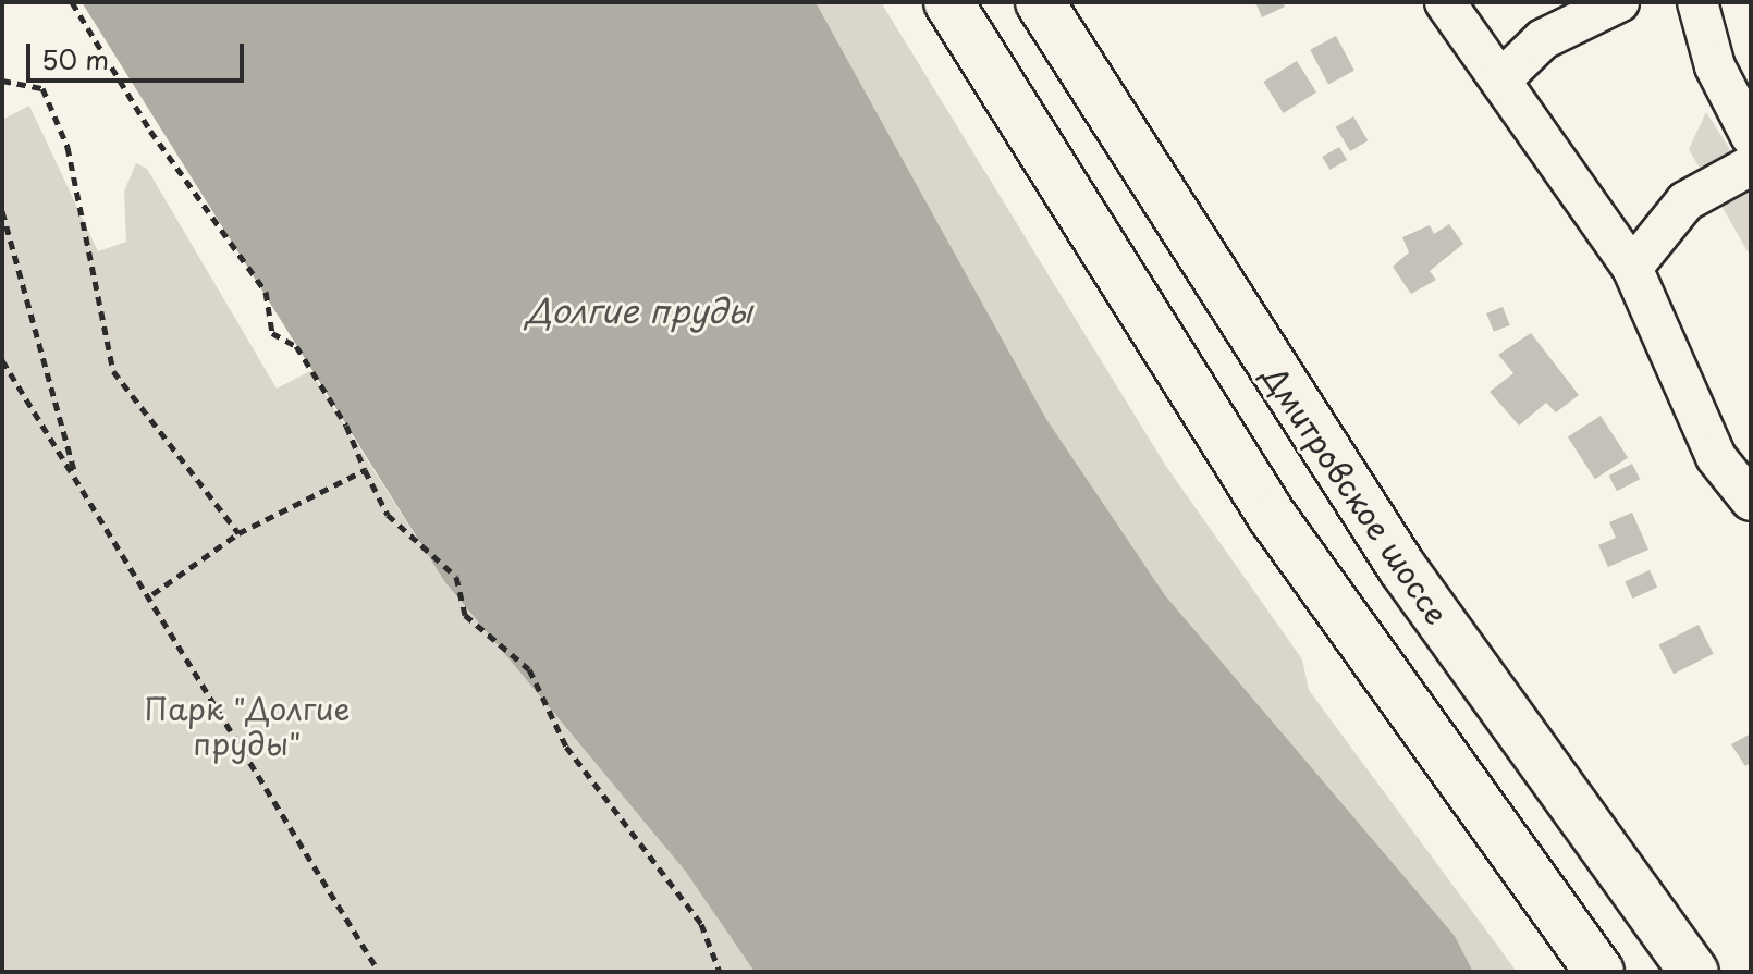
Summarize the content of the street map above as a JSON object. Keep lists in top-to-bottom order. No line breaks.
{"streets":{"highway":["Дмитровское шоссе"]},"water":["Долгие пруды"],"parks":["Парк \"Долгие пруды\""],"scale_bar":"50 m"}
